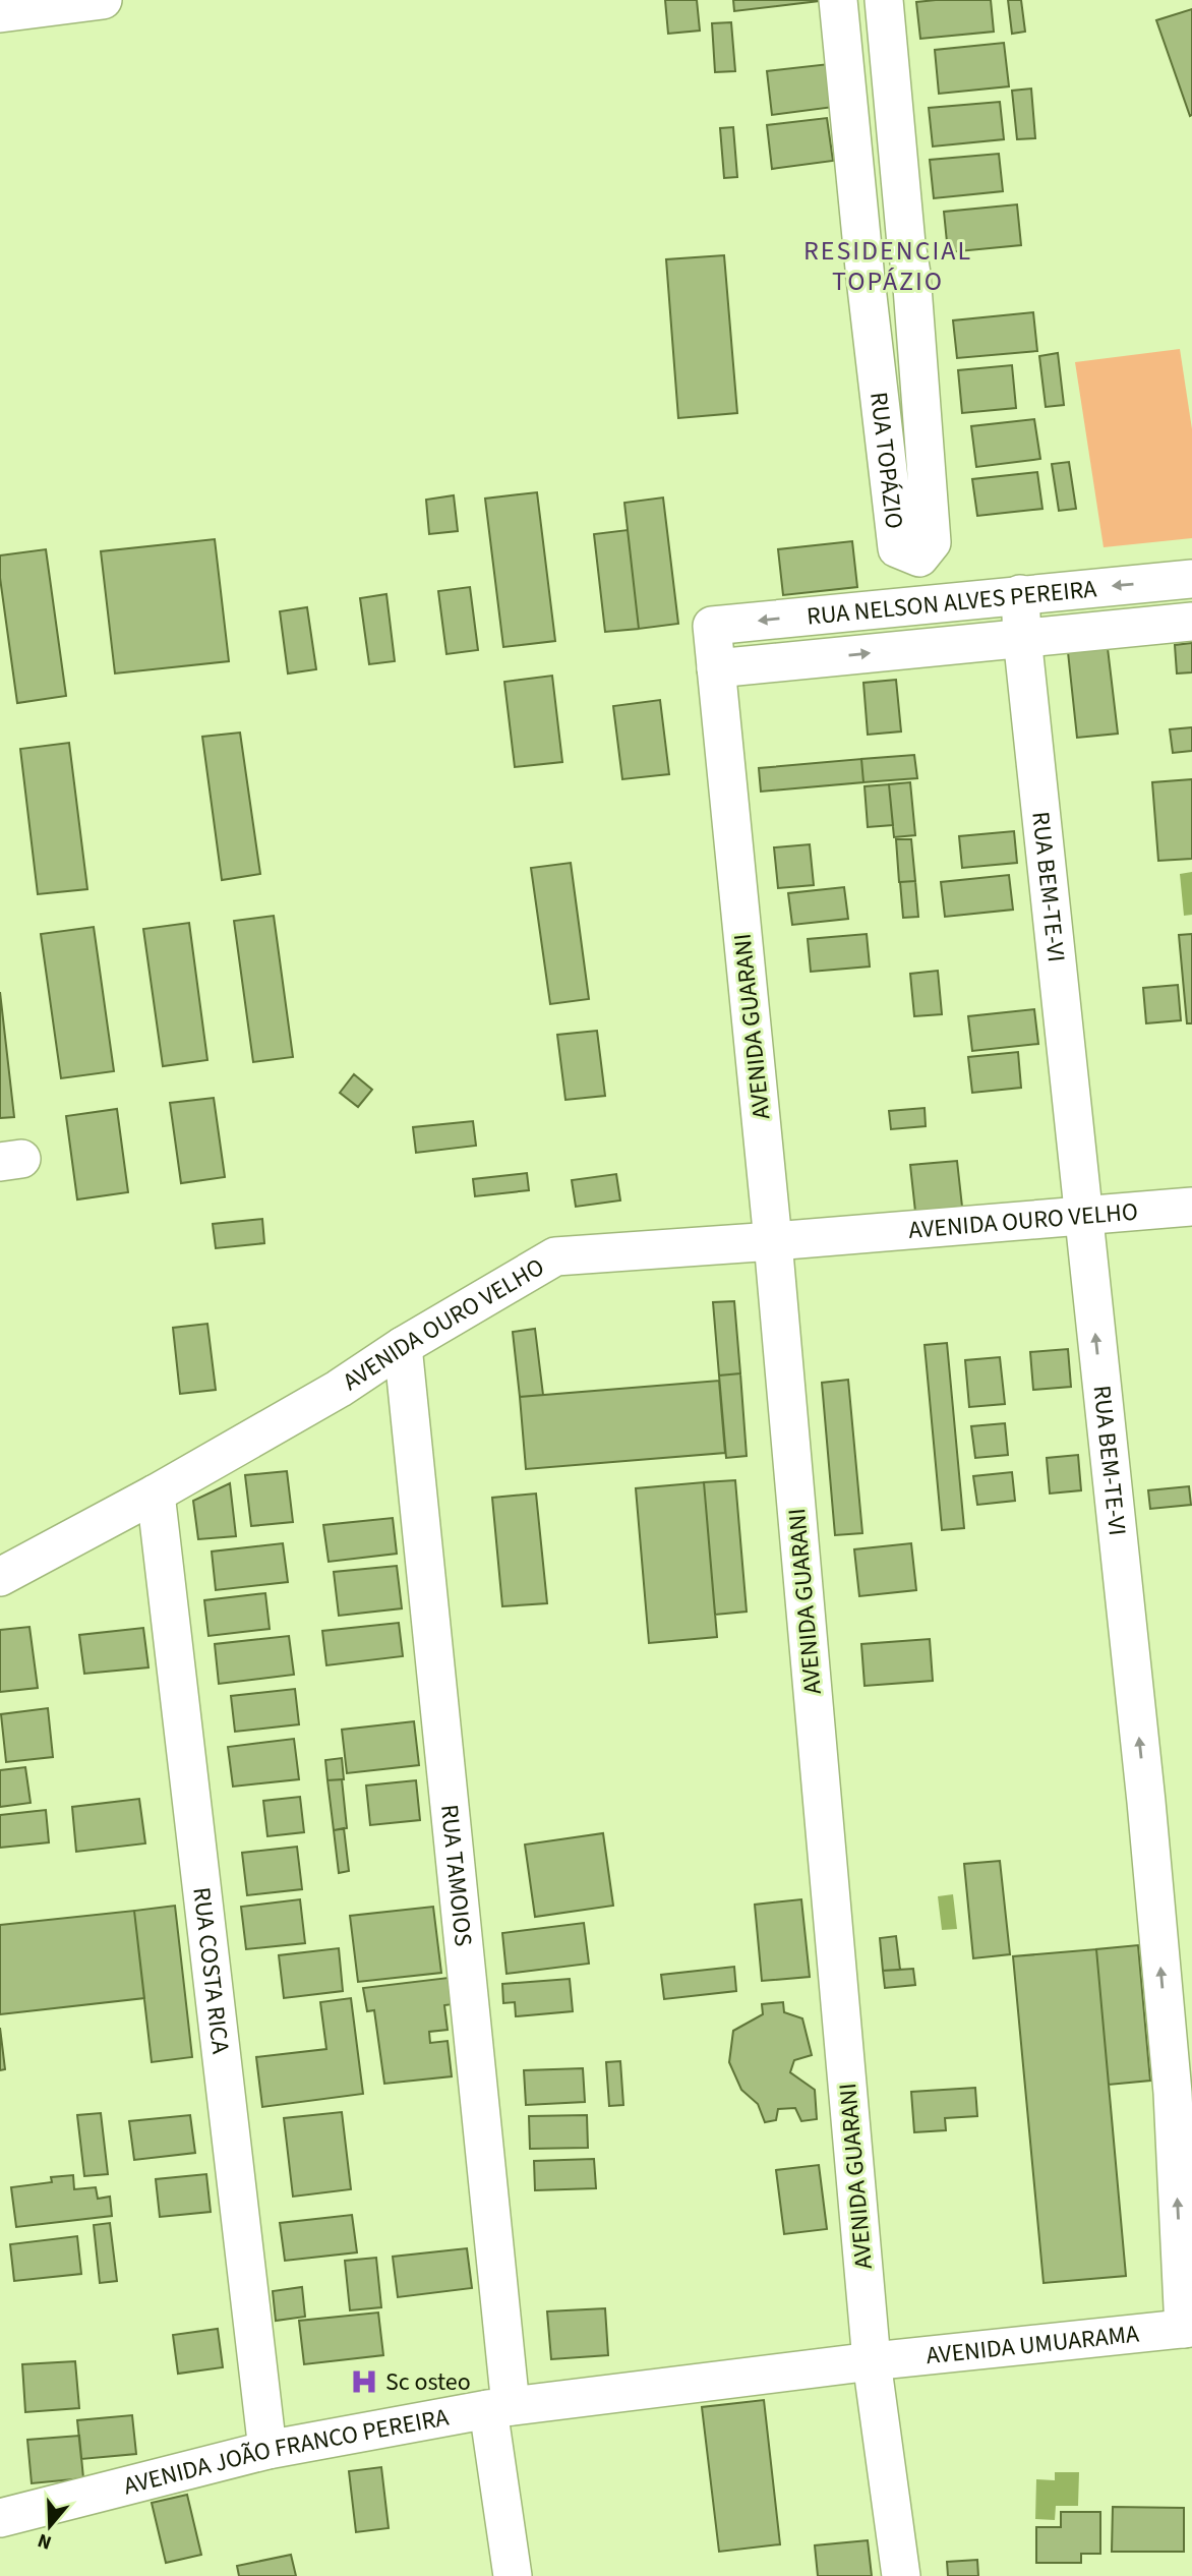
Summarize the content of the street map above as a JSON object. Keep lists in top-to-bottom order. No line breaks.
{"streets":{"street":["RUA TOPÁZIO","RUA NELSON ALVES PEREIRA","RUA BEM-TE-VI","AVENIDA GUARANI","AVENIDA OURO VELHO","RUA TAMOIOS","RUA COSTA RICA","AVENIDA UMUARAMA","AVENIDA JOÃO FRANCO PEREIRA"]},"crossings":[["RUA NELSON ALVES PEREIRA","RUA BEM-TE-VI"],["RUA NELSON ALVES PEREIRA","AVENIDA GUARANI"],["RUA BEM-TE-VI","AVENIDA OURO VELHO"],["RUA BEM-TE-VI","AVENIDA UMUARAMA"],["AVENIDA GUARANI","AVENIDA OURO VELHO"],["AVENIDA GUARANI","AVENIDA UMUARAMA"],["AVENIDA GUARANI","AVENIDA JOÃO FRANCO PEREIRA"],["AVENIDA OURO VELHO","RUA TAMOIOS"],["AVENIDA OURO VELHO","RUA COSTA RICA"],["RUA TAMOIOS","AVENIDA JOÃO FRANCO PEREIRA"],["RUA COSTA RICA","AVENIDA JOÃO FRANCO PEREIRA"],["AVENIDA UMUARAMA","AVENIDA JOÃO FRANCO PEREIRA"]],"one_way":["RUA BEM-TE-VI"],"districts":["RESIDENCIAL TOPÁZIO"],"places":{"hospital":["Sc osteo"]},"north":"bottom"}
